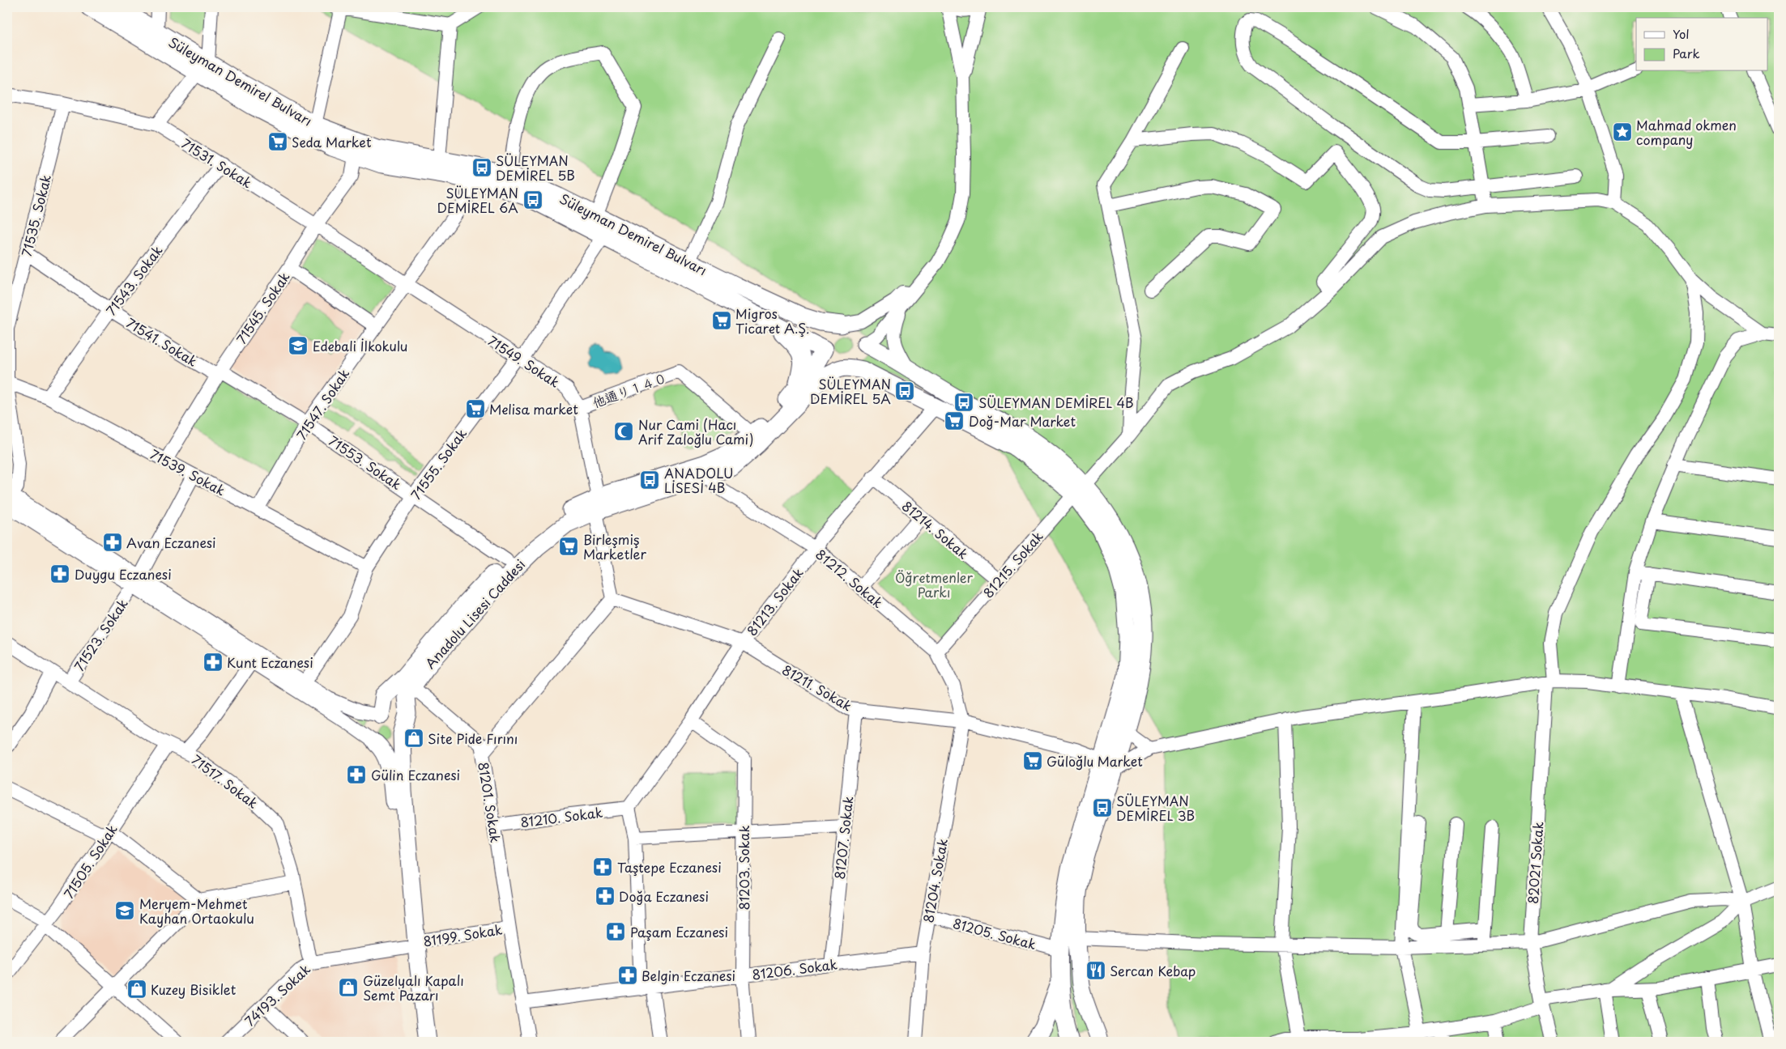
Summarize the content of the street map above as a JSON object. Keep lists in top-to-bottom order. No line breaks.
{"streets":{"main road":["Süleyman Demirel Bulvarı","Anadolu Lisesi Caddesi"],"street":["71531. Sokak","71535. Sokak","71543. Sokak","71545. Sokak","71541. Sokak","71549. Sokak","他通り１４０","71547. Sokak","71553. Sokak","71555. Sokak","71539. Sokak","81214. Sokak","81215. Sokak","81212. Sokak","81213. Sokak","71523. Sokak","81211. Sokak","71517. Sokak","81201. Sokak","81210. Sokak","81207. Sokak","71505. Sokak","82021 Sokak","81203. Sokak","81204. Sokak","81205. Sokak","81199. Sokak","81206. Sokak","74193. Sokak"]},"crossings":[["Süleyman Demirel Bulvarı","71545. Sokak"],["Süleyman Demirel Bulvarı","71547. Sokak"],["Süleyman Demirel Bulvarı","71555. Sokak"],["Süleyman Demirel Bulvarı","Anadolu Lisesi Caddesi"],["71531. Sokak","71535. Sokak"],["71531. Sokak","71543. Sokak"],["71531. Sokak","71545. Sokak"],["71531. Sokak","71549. Sokak"],["71531. Sokak","71547. Sokak"],["71535. Sokak","71541. Sokak"],["71535. Sokak","71539. Sokak"],["71543. Sokak","71541. Sokak"],["71543. Sokak","71539. Sokak"],["71545. Sokak","71541. Sokak"],["71545. Sokak","71553. Sokak"],["71545. Sokak","71539. Sokak"],["71541. Sokak","71553. Sokak"],["71549. Sokak","他通り１４０"],["71549. Sokak","71547. Sokak"],["71549. Sokak","71555. Sokak"],["71549. Sokak","Anadolu Lisesi Caddesi"],["他通り１４０","Anadolu Lisesi Caddesi"],["71547. Sokak","71553. Sokak"],["71547. Sokak","71539. Sokak"],["71553. Sokak","71555. Sokak"],["71553. Sokak","Anadolu Lisesi Caddesi"],["71555. Sokak","71539. Sokak"],["71539. Sokak","71523. Sokak"],["81214. Sokak","81215. Sokak"],["81214. Sokak","81213. Sokak"],["81215. Sokak","81212. Sokak"],["81212. Sokak","81213. Sokak"],["81212. Sokak","Anadolu Lisesi Caddesi"],["81212. Sokak","81211. Sokak"],["81212. Sokak","81204. Sokak"],["81213. Sokak","81211. Sokak"],["81213. Sokak","81210. Sokak"],["81213. Sokak","81203. Sokak"],["Anadolu Lisesi Caddesi","81199. Sokak"],["Anadolu Lisesi Caddesi","74193. Sokak"],["71523. Sokak","71517. Sokak"],["81211. Sokak","81201. Sokak"],["81211. Sokak","81207. Sokak"],["81211. Sokak","81204. Sokak"],["71517. Sokak","71505. Sokak"],["71517. Sokak","74193. Sokak"],["81201. Sokak","81210. Sokak"],["81201. Sokak","81199. Sokak"],["81201. Sokak","81206. Sokak"],["81207. Sokak","81206. Sokak"],["81203. Sokak","81206. Sokak"],["81204. Sokak","81205. Sokak"],["81204. Sokak","81206. Sokak"],["81199. Sokak","74193. Sokak"]],"parks":["Öğretmenler Parkı"],"places":{"place":["Mahmad okmen company"],"supermarket":["Seda Market","Migros Ticaret A.Ş.","Melisa market","Doğ-Mar Market","Birleşmiş Marketler","Güloğlu Market"],"bus stop":["SÜLEYMAN DEMİREL 5B","SÜLEYMAN DEMİREL 6A","SÜLEYMAN DEMİREL 5A","SÜLEYMAN DEMİREL 4B","ANADOLU LİSESİ 4B","SÜLEYMAN DEMİREL 3B"],"school or university":["Edebali İlkokulu","Meryem-Mehmet Kayhan Ortaokulu"],"mosque":["Nur Cami (Hacı Arif Zaloğlu Cami)"],"pharmacy":["Avan Eczanesi","Duygu Eczanesi","Kunt Eczanesi","Gülin Eczanesi","Taştepe Eczanesi","Doğa Eczanesi","Paşam Eczanesi","Belgin Eczanesi"],"shop":["Site Pide Fırını","Güzelyalı Kapalı Semt Pazarı","Kuzey Bisiklet"],"restaurant":["Sercan Kebap"]},"legend":["Yol","Park"]}
